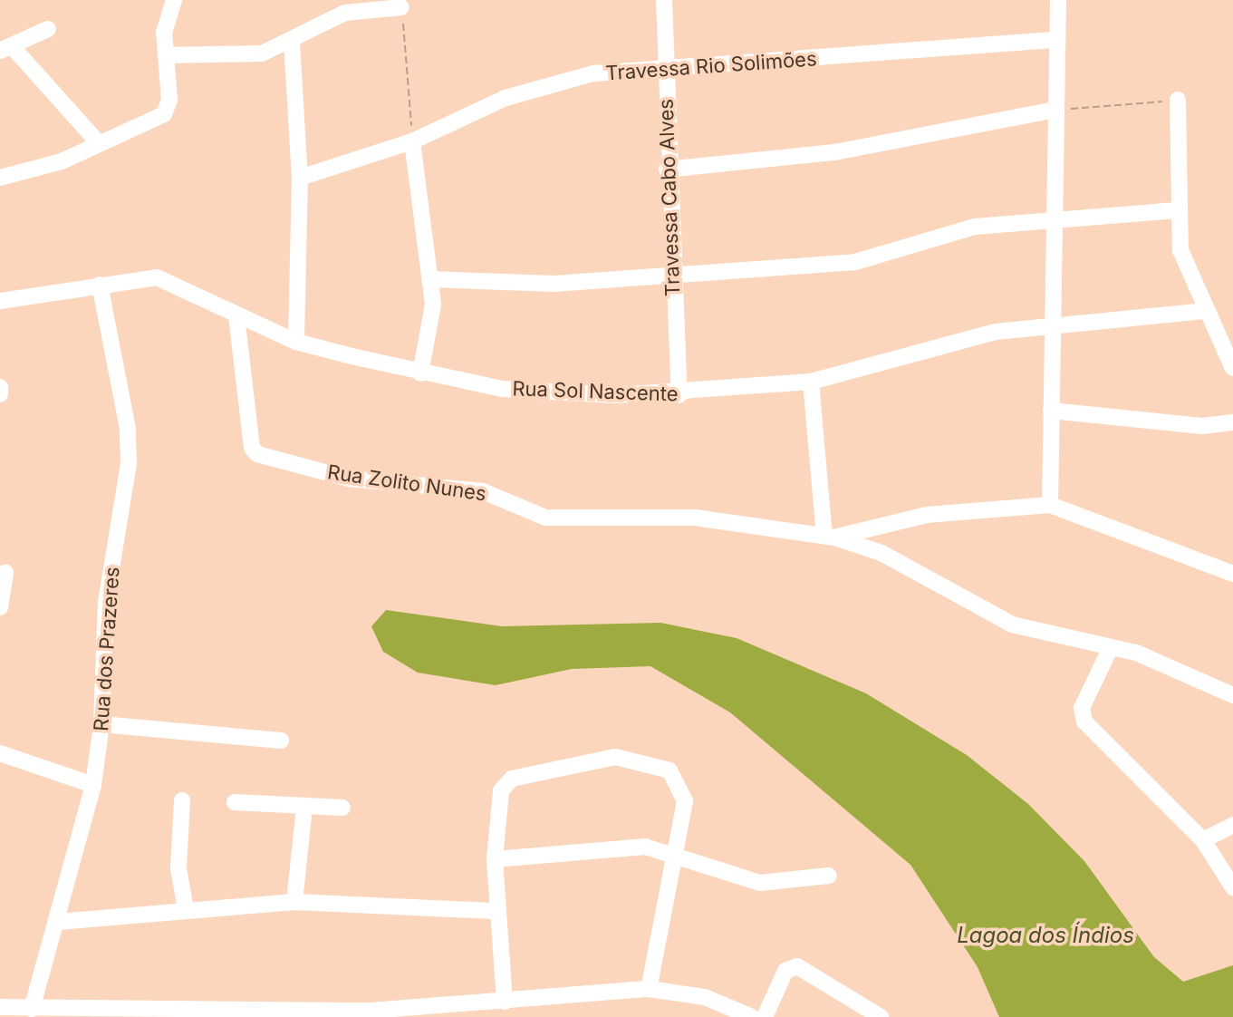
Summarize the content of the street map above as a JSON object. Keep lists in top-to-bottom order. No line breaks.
{"streets":{"street":["Travessa Rio Solimões","Travessa Cabo Alves","Rua Sol Nascente","Rua Zolito Nunes","Rua dos Prazeres"]},"crossings":[["Travessa Rio Solimões","Travessa Cabo Alves"],["Travessa Cabo Alves","Rua Sol Nascente"],["Rua Sol Nascente","Rua Zolito Nunes"],["Rua Sol Nascente","Rua dos Prazeres"]],"water":["Lagoa dos Índios"]}
